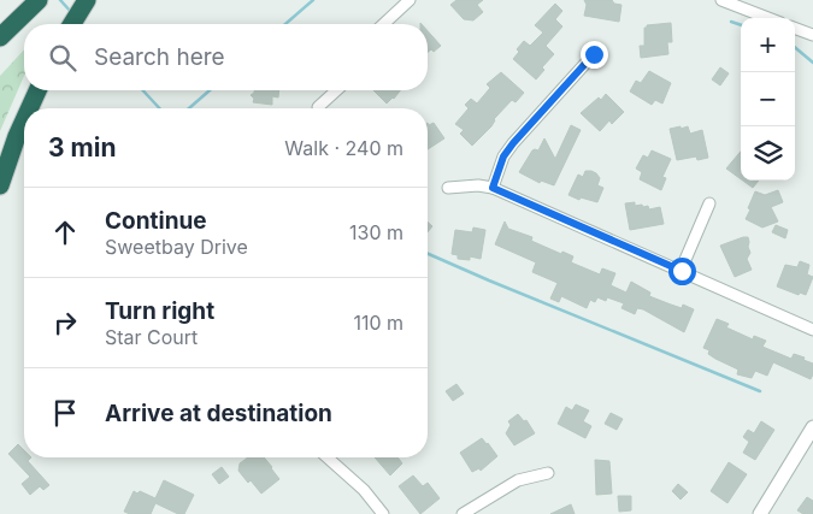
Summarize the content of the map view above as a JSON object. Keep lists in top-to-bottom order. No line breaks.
{"page":{"map_buttons":["+","−"],"search":"Search here","heading":["3 min","Walk · 240 m"],"list":[["Continue","Sweetbay Drive","130 m"],["Turn right","Star Court","110 m"],"Arrive at destination"]}}
